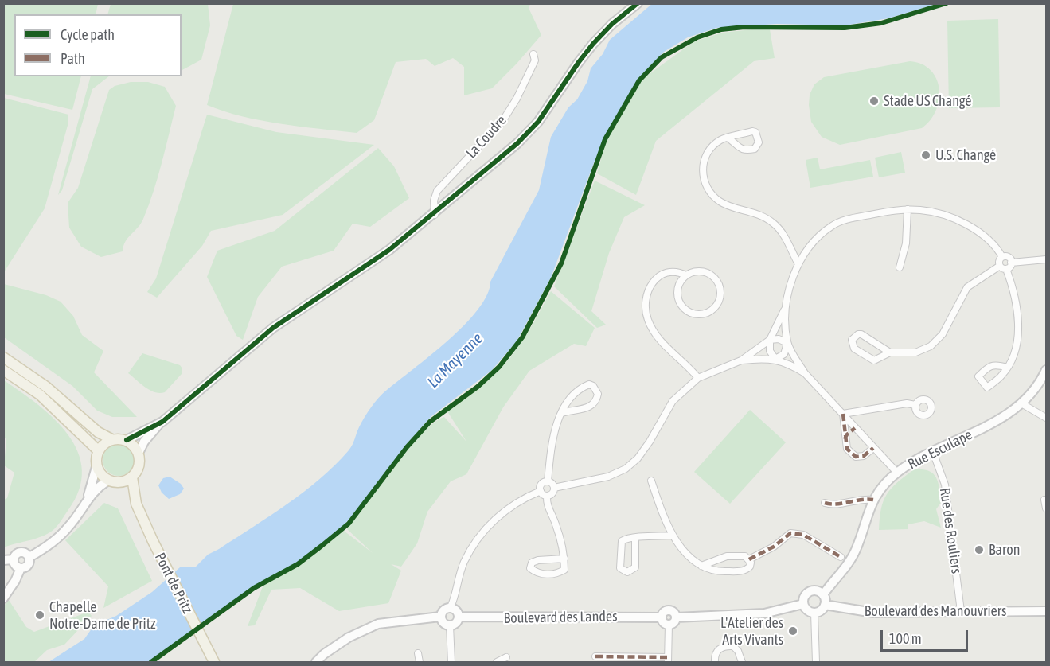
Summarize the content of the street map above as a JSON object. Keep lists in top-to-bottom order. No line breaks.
{"streets":{"main road":["Pont de Pritz"],"street":["La Coudre","Rue Esculape","Rue des Rouliers","Boulevard des Manouvriers","Boulevard des Landes"]},"crossings":[["Rue Esculape","Rue des Rouliers"],["Rue Esculape","Boulevard des Manouvriers"],["Rue des Rouliers","Boulevard des Manouvriers"]],"water":["La Mayenne"],"places":["Stade US Changé","U.S. Changé","Baron","Chapelle Notre-Dame de Pritz","L'Atelier des Arts Vivants"],"legend":["Cycle path","Path"],"scale_bar":"100 m"}
